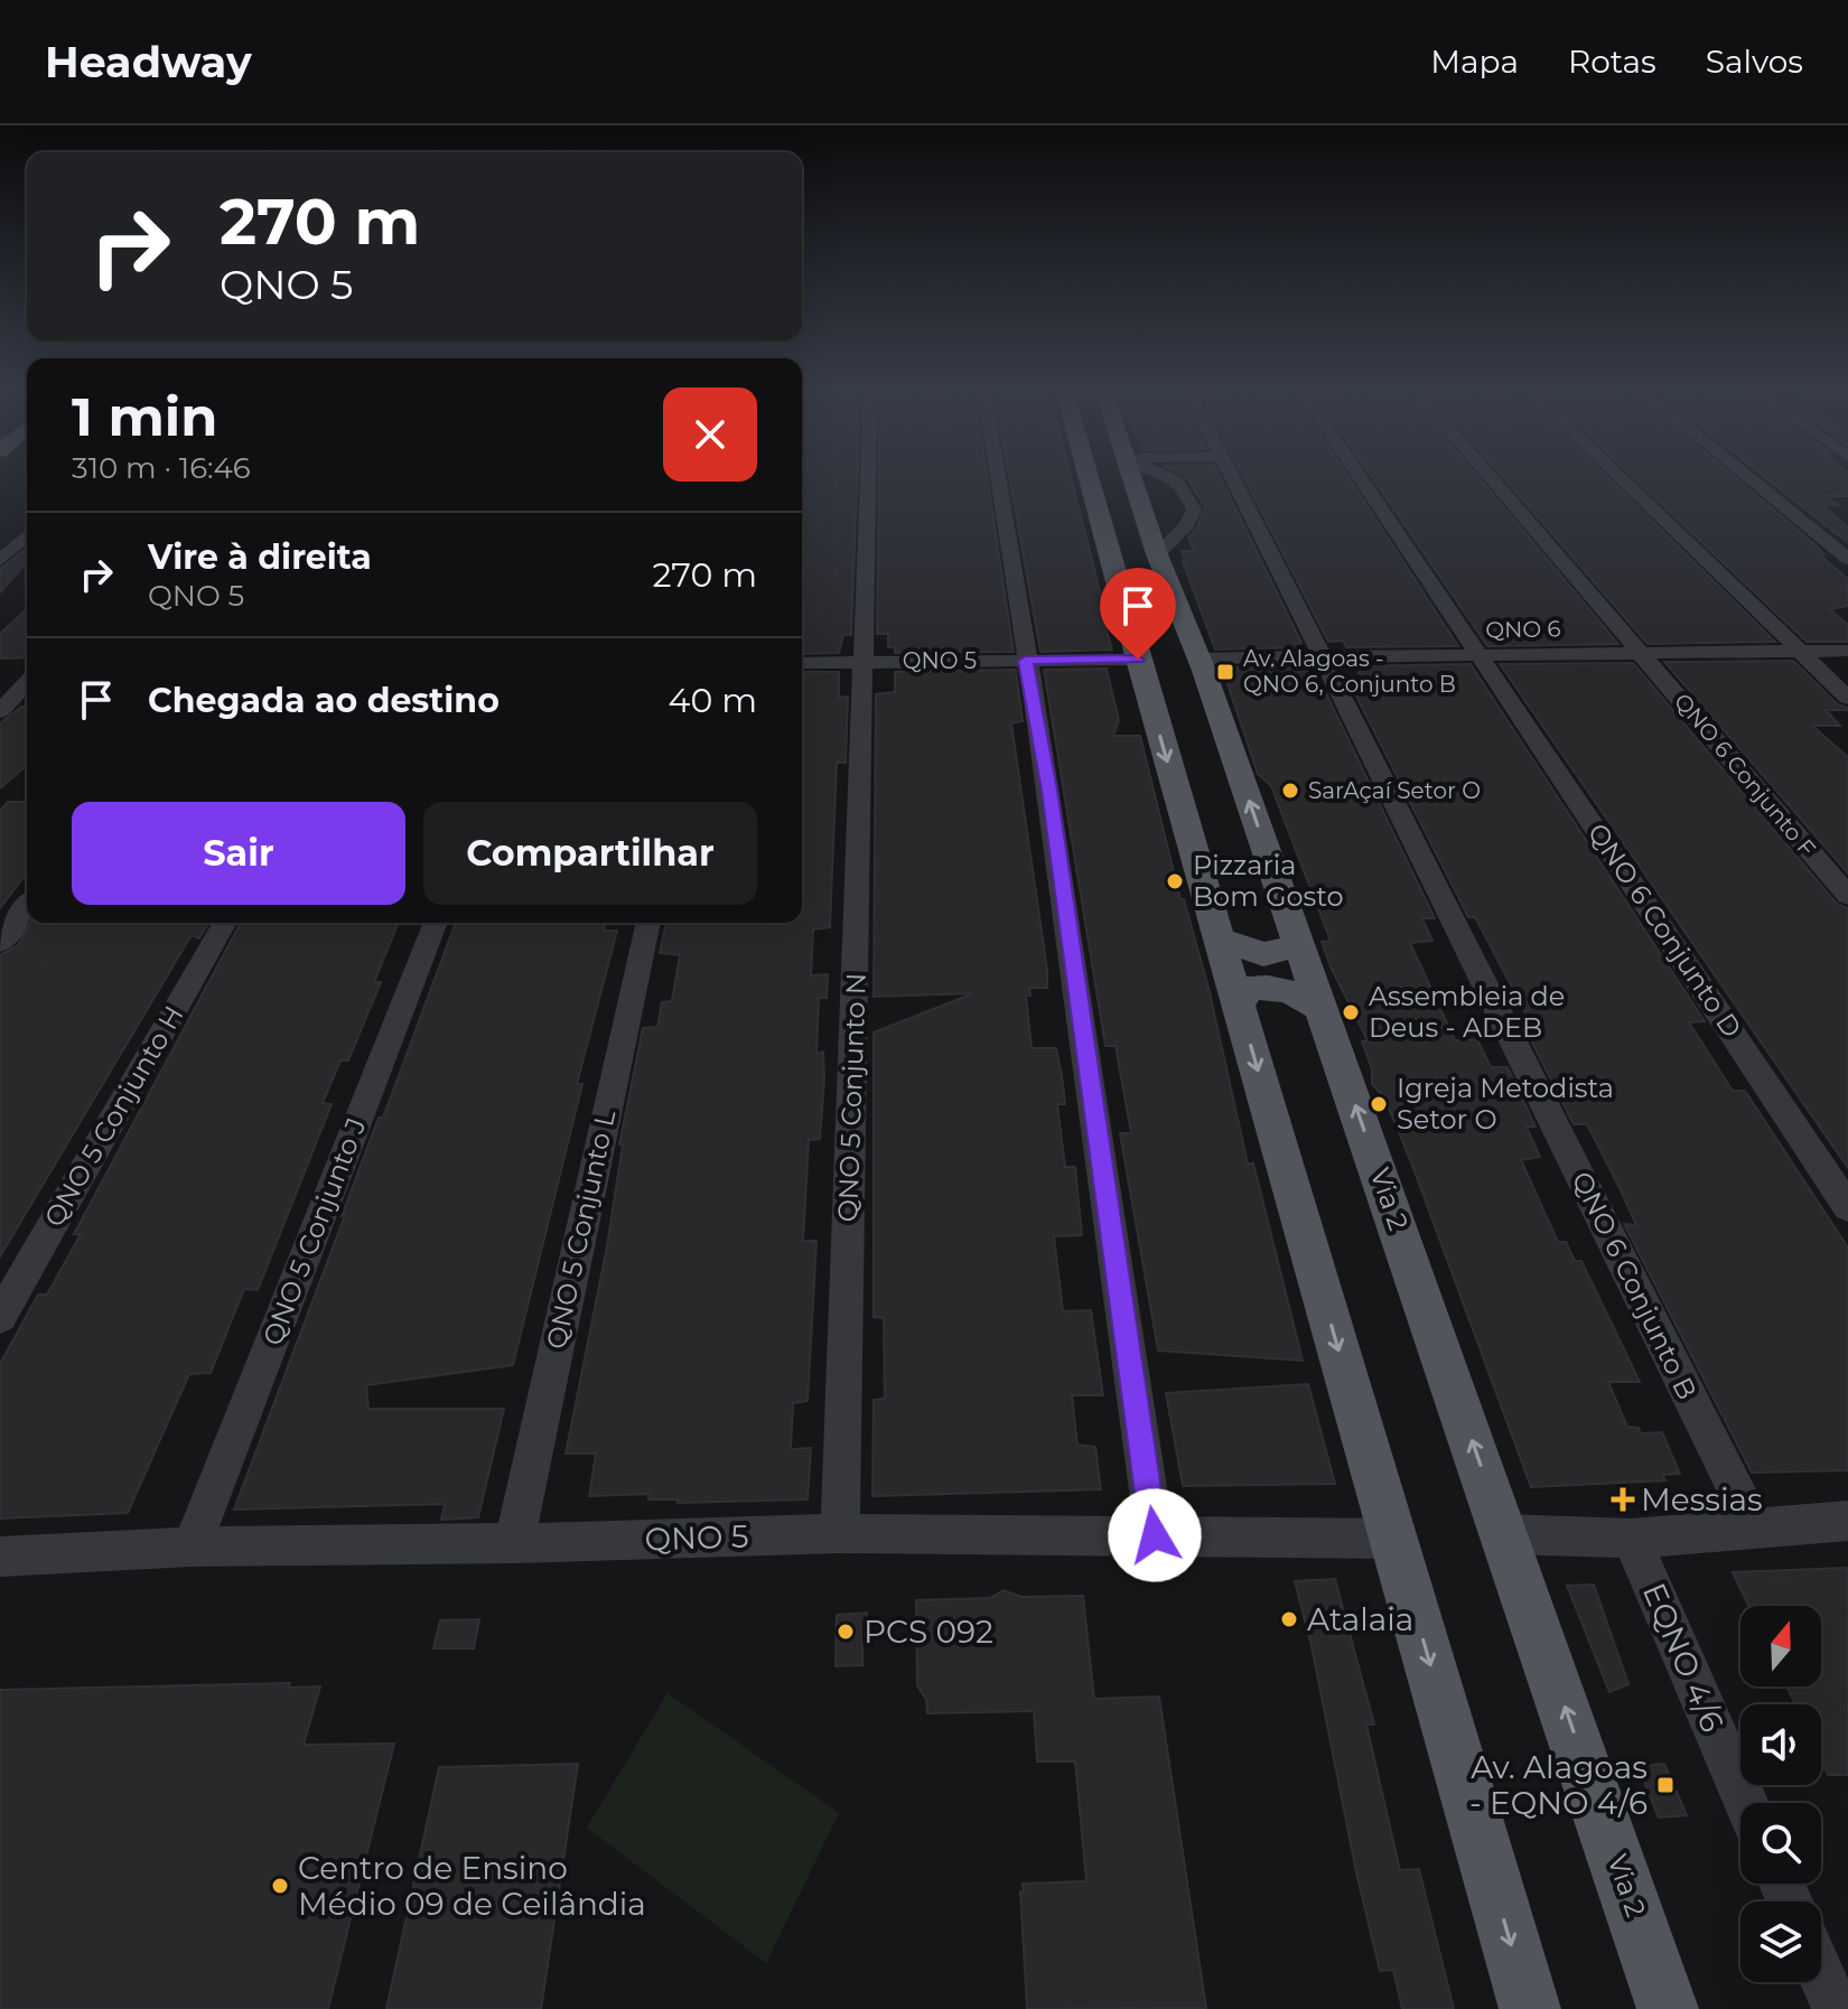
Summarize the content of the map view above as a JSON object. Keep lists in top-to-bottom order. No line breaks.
{"streets":{"main road":["Via 2"],"street":["QNO 6","QNO 5","QNO 6 Conjunto F","QNO 6 Conjunto D","QNO 5 Conjunto N","QNO 5 Conjunto H","QNO 5 Conjunto L","QNO 5 Conjunto J","QNO 6 Conjunto B","EQNO 4/6"]},"crossings":[["QNO 6","QNO 6 Conjunto F"],["QNO 6","QNO 6 Conjunto D"],["QNO 6","Via 2"],["QNO 6","QNO 6 Conjunto B"],["QNO 5","QNO 5 Conjunto N"],["QNO 5","QNO 5 Conjunto L"],["QNO 5","QNO 5 Conjunto J"]],"places":{"transit":["Av. Alagoas - QNO 6, Conjunto B","Av. Alagoas - EQNO 4/6"],"other":["SarAçaí Setor O","Pizzaria Bom Gosto","Assembleia de Deus - ADEB","Igreja Metodista Setor O","Atalaia","PCS 092","Centro de Ensino Médio 09 de Ceilândia"],"health":["Messias"]},"north":"top","page":{"header":"Headway","nav":["Mapa","Rotas","Salvos"],"turn":["270 m","QNO 5"],"heading":["1 min","310 m · 16:46"],"list":[{"name":"Vire à direita","note":"QNO 5","value":"270 m"},{"name":"Chegada ao destino","value":"40 m"}],"buttons":["Sair","Compartilhar"]}}
